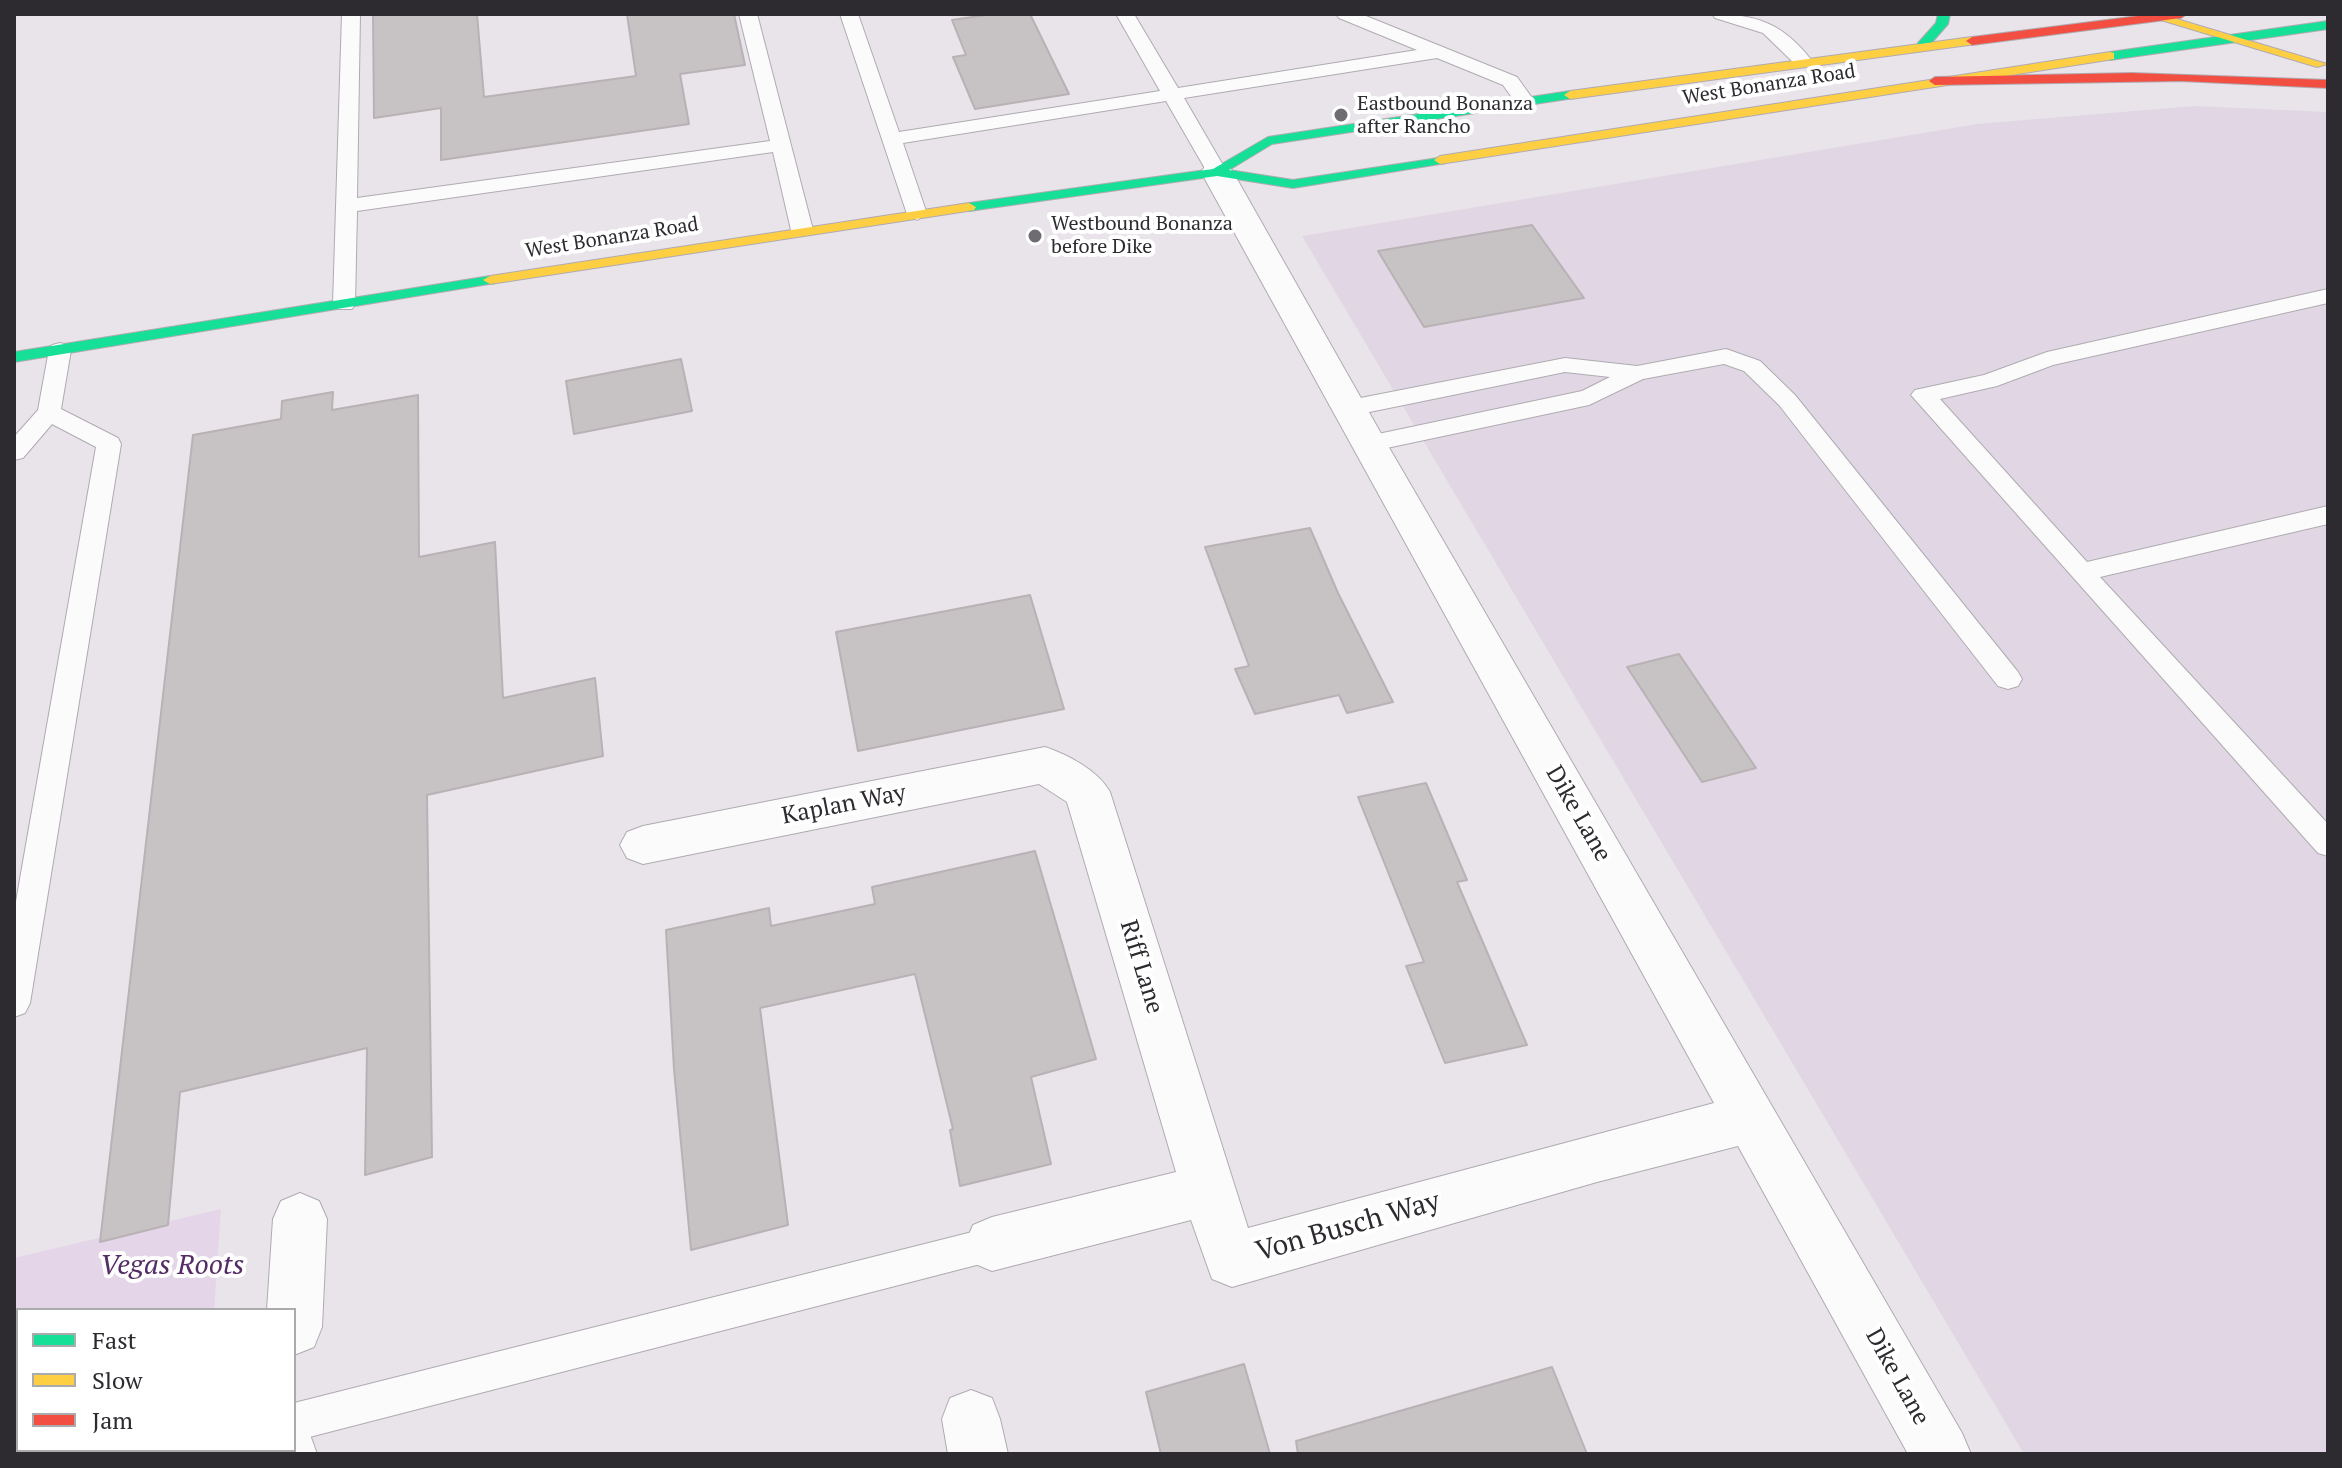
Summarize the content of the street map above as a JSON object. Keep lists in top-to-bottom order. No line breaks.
{"streets":{"main road":["West Bonanza Road"],"street":["Kaplan Way","Dike Lane","Riff Lane","Von Busch Way"]},"crossings":[["West Bonanza Road","Dike Lane"],["Kaplan Way","Riff Lane"],["Dike Lane","Von Busch Way"],["Riff Lane","Von Busch Way"]],"parks":["Vegas Roots"],"places":["Eastbound Bonanza after Rancho","Westbound Bonanza before Dike"],"legend":["Fast","Slow","Jam"]}
